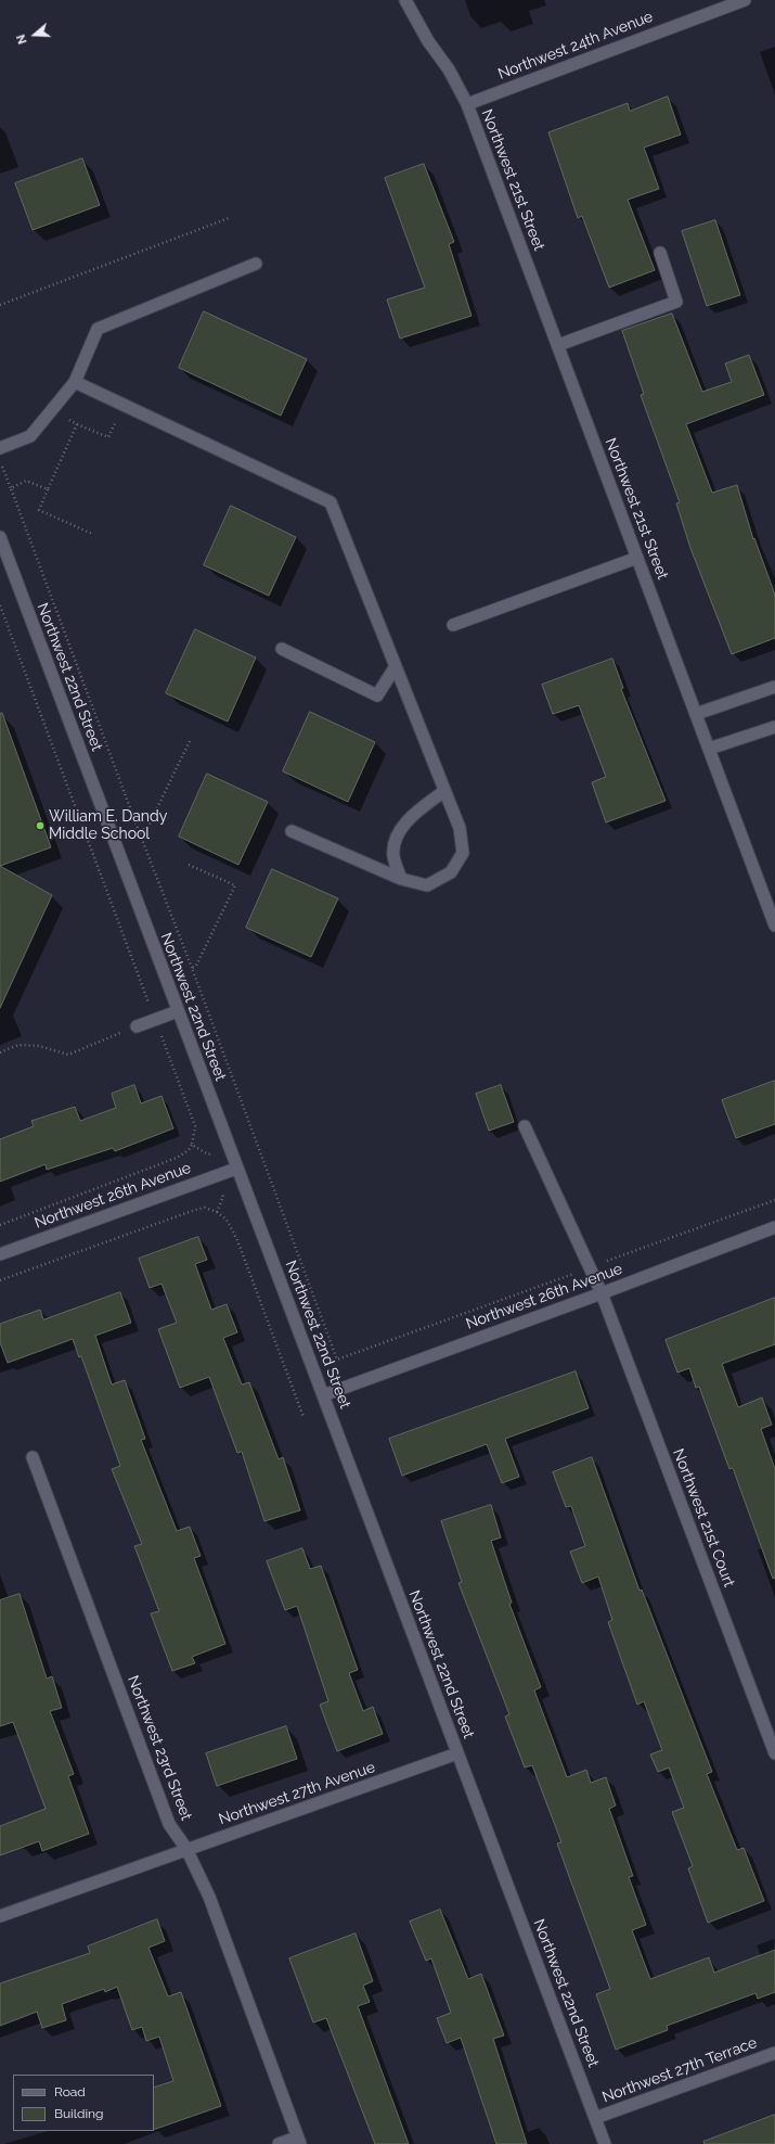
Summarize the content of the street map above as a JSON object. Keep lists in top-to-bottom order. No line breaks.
{"streets":{"street":["Northwest 24th Avenue","Northwest 21st Street","Northwest 22nd Street","Northwest 26th Avenue","Northwest 21st Court","Northwest 23rd Street","Northwest 27th Avenue","Northwest 27th Terrace"]},"crossings":[["Northwest 24th Avenue","Northwest 21st Street"],["Northwest 22nd Street","Northwest 26th Avenue"],["Northwest 22nd Street","Northwest 27th Avenue"],["Northwest 22nd Street","Northwest 27th Terrace"],["Northwest 26th Avenue","Northwest 21st Court"],["Northwest 23rd Street","Northwest 27th Avenue"]],"places":["William E. Dandy Middle School"],"legend":["Road","Building"],"north":"left"}
